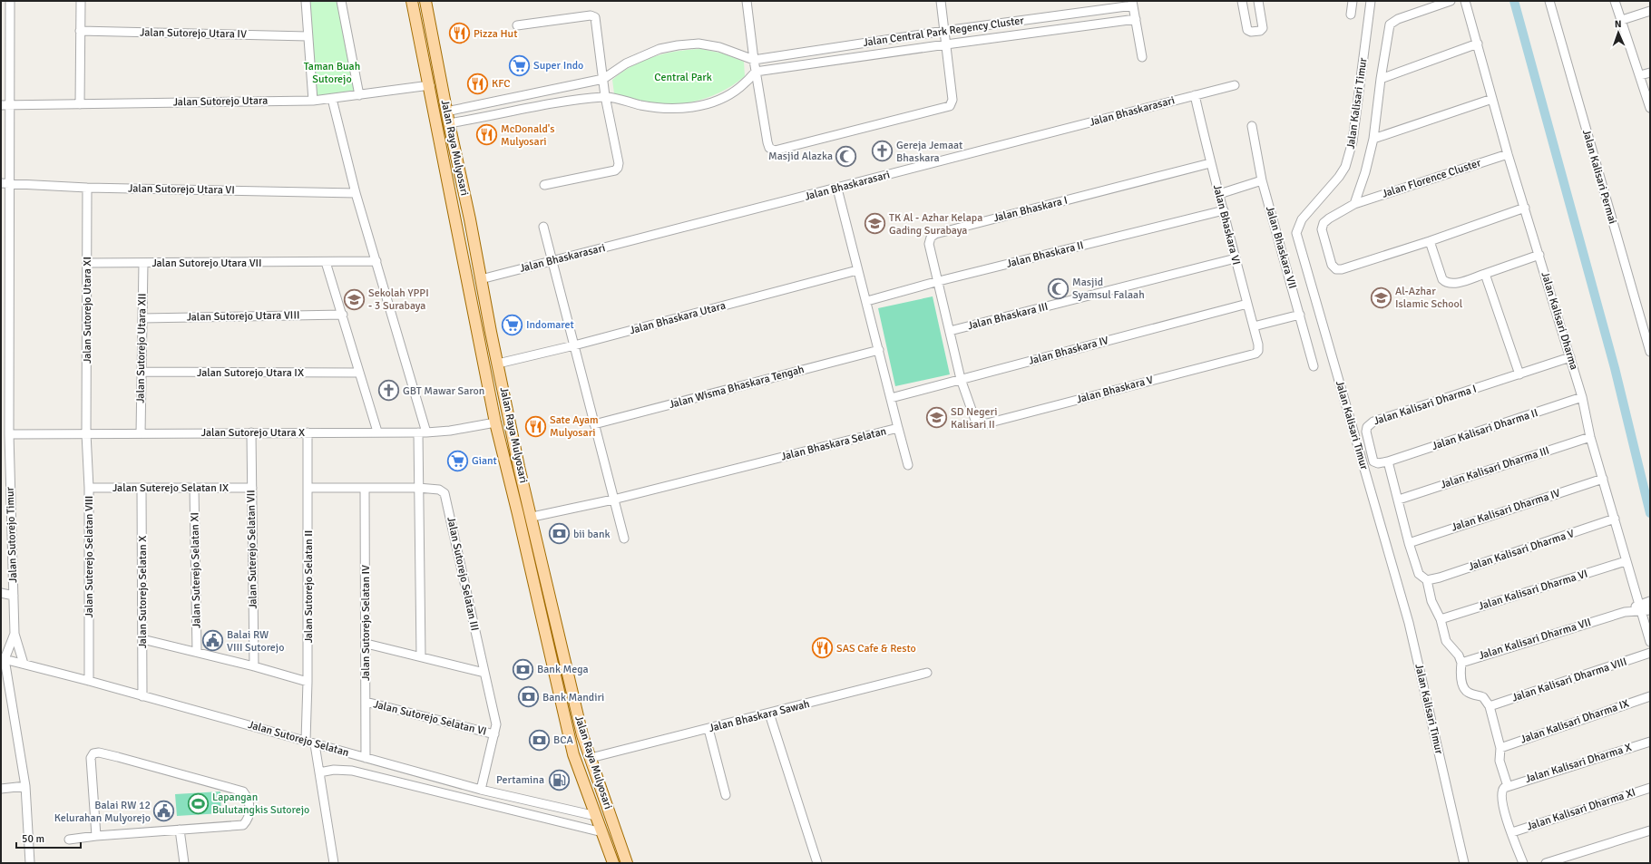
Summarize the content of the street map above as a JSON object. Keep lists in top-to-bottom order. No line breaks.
{"streets":{"main road":["Jalan Raya Mulyosari"],"street":["Jalan Central Park Regency Cluster","Jalan Sutorejo Utara IV","Jalan Sutorejo Utara","Jalan Kalisari Timur","Jalan Bhaskarasari","Jalan Kalisari Permai","Jalan Florence Cluster","Jalan Sutorejo Utara VI","Jalan Bhaskara I","Jalan Bhaskara VI","Jalan Bhaskara VII","Jalan Bhaskara II","Jalan Sutorejo Utara VII","Jalan Sutorejo Utara XI","Jalan Sutorejo Utara VIII","Jalan Bhaskara III","Jalan Bhaskara Utara","Jalan Kalisari Dharma","Jalan Sutorejo Utara XII","Jalan Bhaskara IV","Jalan Sutorejo Utara IX","Jalan Wisma Bhaskara Tengah","Jalan Bhaskara V","Jalan Kalisari Dharma I","Jalan Kalisari Dharma II","Jalan Sutorejo Utara X","Jalan Bhaskara Selatan","Jalan Kalisari Dharma III","Jalan Suterejo Selatan IX","Jalan Kalisari Dharma IV","Jalan Sutorejo Timur","Jalan Suterejo Selatan VII","Jalan Kalisari Dharma V","Jalan Suterejo Selatan VIII","Jalan Suterejo Selatan XI","Jalan Sutorejo Selatan III","Jalan Sutorejo Selatan II","Jalan Kalisari Dharma VI","Jalan Sutorejo Selatan X","Jalan Sutorejo Selatan IV","Jalan Kalisari Dharma VII","Jalan Kalisari Dharma VIII","Jalan Bhaskara Sawah","Jalan Sutorejo Selatan VI","Jalan Kalisari Dharma IX","Jalan Sutorejo Selatan","Jalan Kalisari Dharma X","Jalan Kalisari Dharma XI"]},"crossings":[["Jalan Central Park Regency Cluster","Jalan Raya Mulyosari"],["Jalan Sutorejo Utara","Jalan Raya Mulyosari"],["Jalan Sutorejo Utara","Jalan Sutorejo Timur"],["Jalan Bhaskarasari","Jalan Raya Mulyosari"],["Jalan Bhaskarasari","Jalan Bhaskara VI"],["Jalan Bhaskarasari","Jalan Bhaskara Selatan"],["Jalan Raya Mulyosari","Jalan Bhaskara Utara"],["Jalan Raya Mulyosari","Jalan Sutorejo Utara X"],["Jalan Raya Mulyosari","Jalan Bhaskara Selatan"],["Jalan Raya Mulyosari","Jalan Bhaskara Sawah"],["Jalan Raya Mulyosari","Jalan Sutorejo Selatan"],["Jalan Florence Cluster","Jalan Kalisari Dharma"],["Jalan Sutorejo Utara VI","Jalan Sutorejo Utara XI"],["Jalan Sutorejo Utara VI","Jalan Sutorejo Timur"],["Jalan Bhaskara I","Jalan Bhaskara VI"],["Jalan Bhaskara I","Jalan Bhaskara II"],["Jalan Bhaskara I","Jalan Bhaskara III"],["Jalan Bhaskara I","Jalan Bhaskara IV"],["Jalan Bhaskara I","Jalan Bhaskara V"],["Jalan Bhaskara VI","Jalan Bhaskara II"],["Jalan Bhaskara VI","Jalan Bhaskara III"],["Jalan Bhaskara VI","Jalan Bhaskara IV"],["Jalan Bhaskara VI","Jalan Bhaskara V"],["Jalan Bhaskara II","Jalan Bhaskara Selatan"],["Jalan Sutorejo Utara VII","Jalan Sutorejo Utara XI"],["Jalan Sutorejo Utara VII","Jalan Sutorejo Utara XII"],["Jalan Sutorejo Utara XI","Jalan Sutorejo Utara X"],["Jalan Sutorejo Utara XI","Jalan Suterejo Selatan VIII"],["Jalan Sutorejo Utara VIII","Jalan Sutorejo Utara XII"],["Jalan Bhaskara Utara","Jalan Bhaskara Selatan"],["Jalan Kalisari Dharma","Jalan Kalisari Dharma I"],["Jalan Kalisari Dharma","Jalan Kalisari Dharma II"],["Jalan Kalisari Dharma","Jalan Kalisari Dharma III"],["Jalan Kalisari Dharma","Jalan Kalisari Dharma IV"],["Jalan Kalisari Dharma","Jalan Kalisari Dharma V"],["Jalan Kalisari Dharma","Jalan Kalisari Dharma VI"],["Jalan Kalisari Dharma","Jalan Kalisari Dharma VII"],["Jalan Sutorejo Utara XII","Jalan Sutorejo Utara IX"],["Jalan Sutorejo Utara XII","Jalan Sutorejo Utara X"],["Jalan Bhaskara IV","Jalan Bhaskara Selatan"],["Jalan Wisma Bhaskara Tengah","Jalan Bhaskara Selatan"],["Jalan Kalisari Dharma I","Jalan Kalisari Dharma II"],["Jalan Sutorejo Utara X","Jalan Sutorejo Timur"],["Jalan Sutorejo Utara X","Jalan Suterejo Selatan VII"],["Jalan Sutorejo Utara X","Jalan Suterejo Selatan VIII"],["Jalan Sutorejo Utara X","Jalan Sutorejo Selatan II"],["Jalan Suterejo Selatan IX","Jalan Suterejo Selatan VII"],["Jalan Suterejo Selatan IX","Jalan Suterejo Selatan VIII"],["Jalan Suterejo Selatan IX","Jalan Suterejo Selatan XI"],["Jalan Suterejo Selatan IX","Jalan Sutorejo Selatan X"],["Jalan Sutorejo Timur","Jalan Sutorejo Selatan"],["Jalan Suterejo Selatan VIII","Jalan Sutorejo Selatan"],["Jalan Sutorejo Selatan III","Jalan Sutorejo Selatan II"],["Jalan Sutorejo Selatan III","Jalan Sutorejo Selatan IV"],["Jalan Sutorejo Selatan III","Jalan Sutorejo Selatan VI"],["Jalan Sutorejo Selatan III","Jalan Sutorejo Selatan"],["Jalan Sutorejo Selatan II","Jalan Sutorejo Selatan"],["Jalan Sutorejo Selatan X","Jalan Sutorejo Selatan"],["Jalan Sutorejo Selatan IV","Jalan Sutorejo Selatan VI"],["Jalan Sutorejo Selatan IV","Jalan Sutorejo Selatan"]],"parks":["Taman Buah Sutorejo","Central Park"],"places":{"restaurant":["Pizza Hut","KFC","McDonald's Mulyosari","Sate Ayam Mulyosari","SAS Cafe & Resto"],"supermarket":["Super Indo","Indomaret","Giant"],"church":["Gereja Jemaat Bhaskara","GBT Mawar Saron"],"mosque":["Masjid Alazka","Masjid Syamsul Falaah"],"school or university":["TK Al - Azhar Kelapa Gading Surabaya","Al-Azhar Islamic School","Sekolah YPPI - 3 Surabaya","SD Negeri Kalisari II"],"bank":["bii bank","Bank Mega","Bank Mandiri","BCA"],"public building":["Balai RW VIII Sutorejo","Balai RW 12 Kelurahan Mulyorejo"],"fuel station":["Pertamina"],"sports":["Lapangan Bulutangkis Sutorejo"]},"scale_bar":"50 m","north":"top"}
